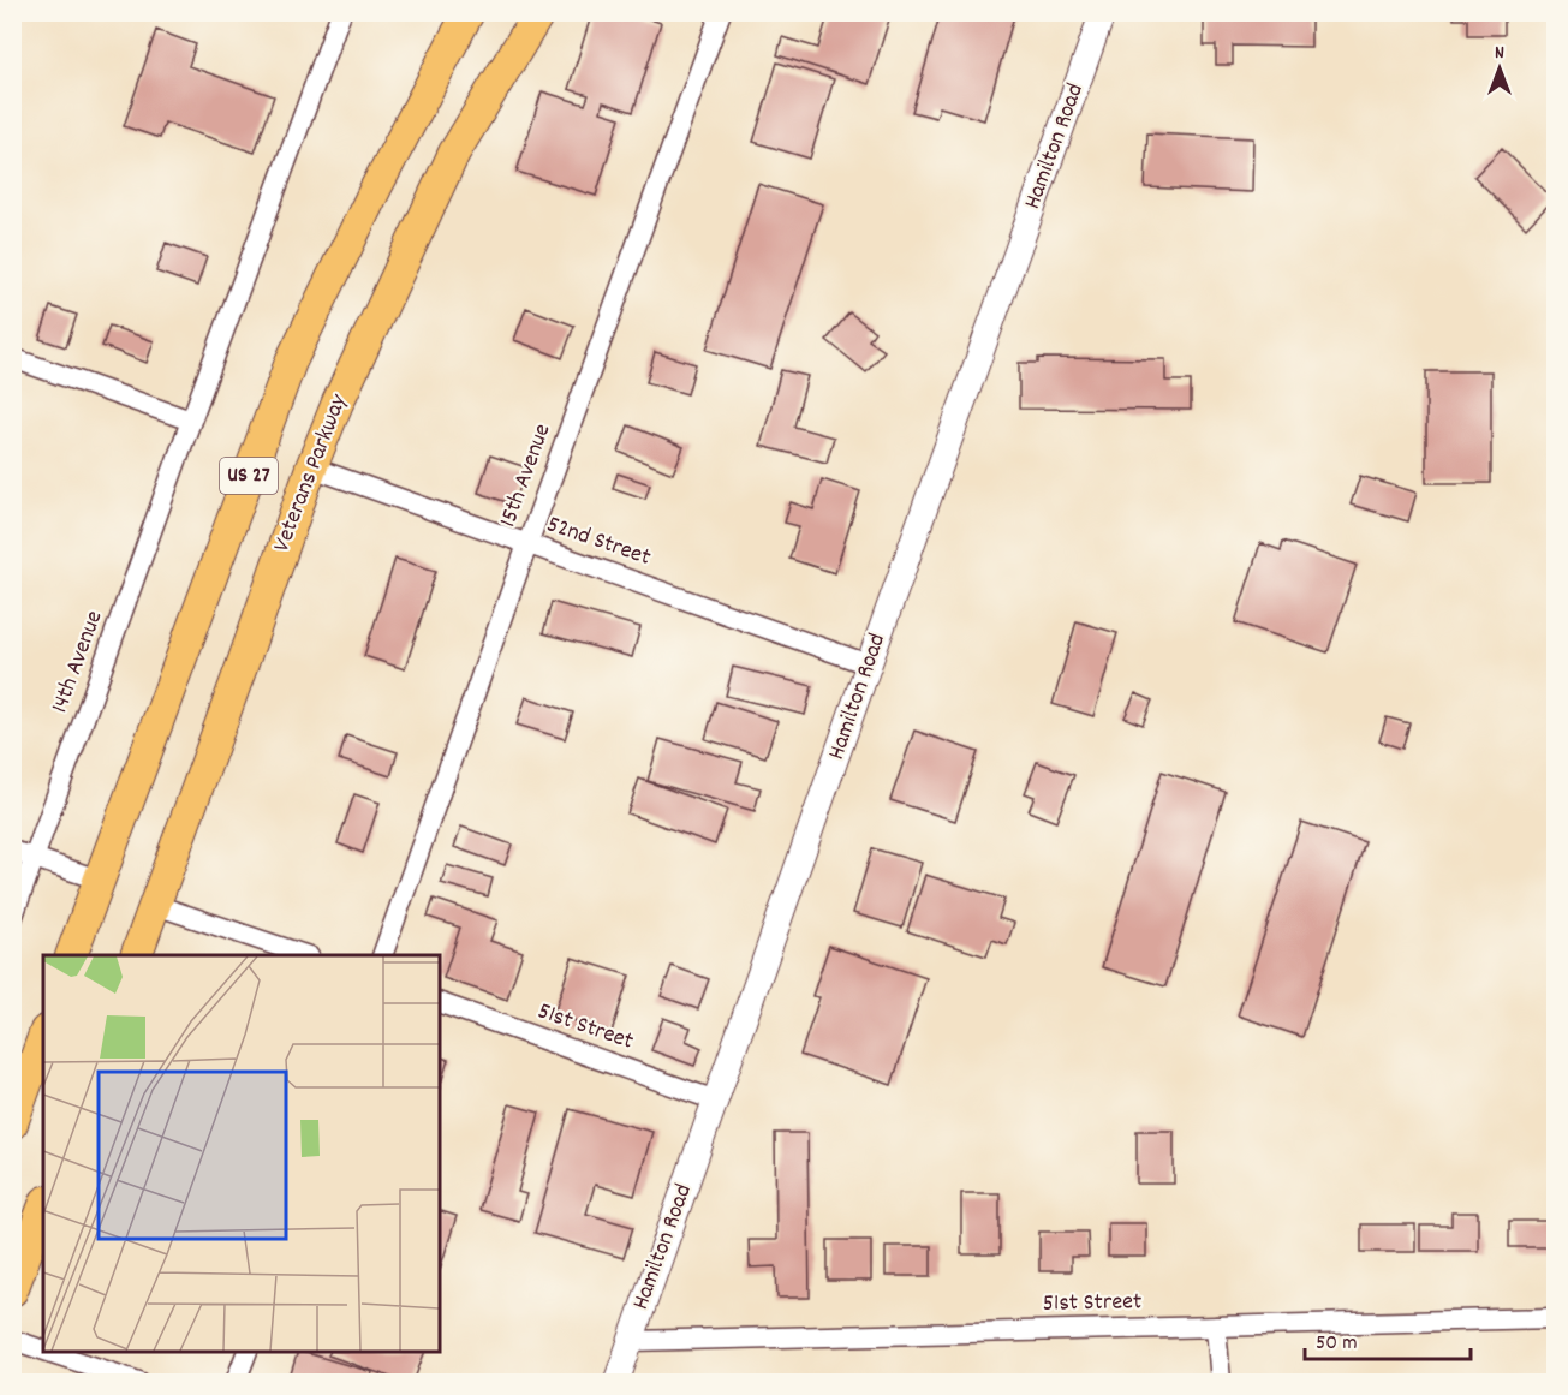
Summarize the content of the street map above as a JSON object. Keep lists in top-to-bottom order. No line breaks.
{"streets":{"main road":["Veterans Parkway","US 27"],"street":["Hamilton Road","15th Avenue","52nd Street","14th Avenue","51st Street"]},"crossings":[["Hamilton Road","52nd Street"],["Hamilton Road","51st Street"],["Veterans Parkway","52nd Street"],["15th Avenue","52nd Street"]],"scale_bar":"50 m","north":"top"}
